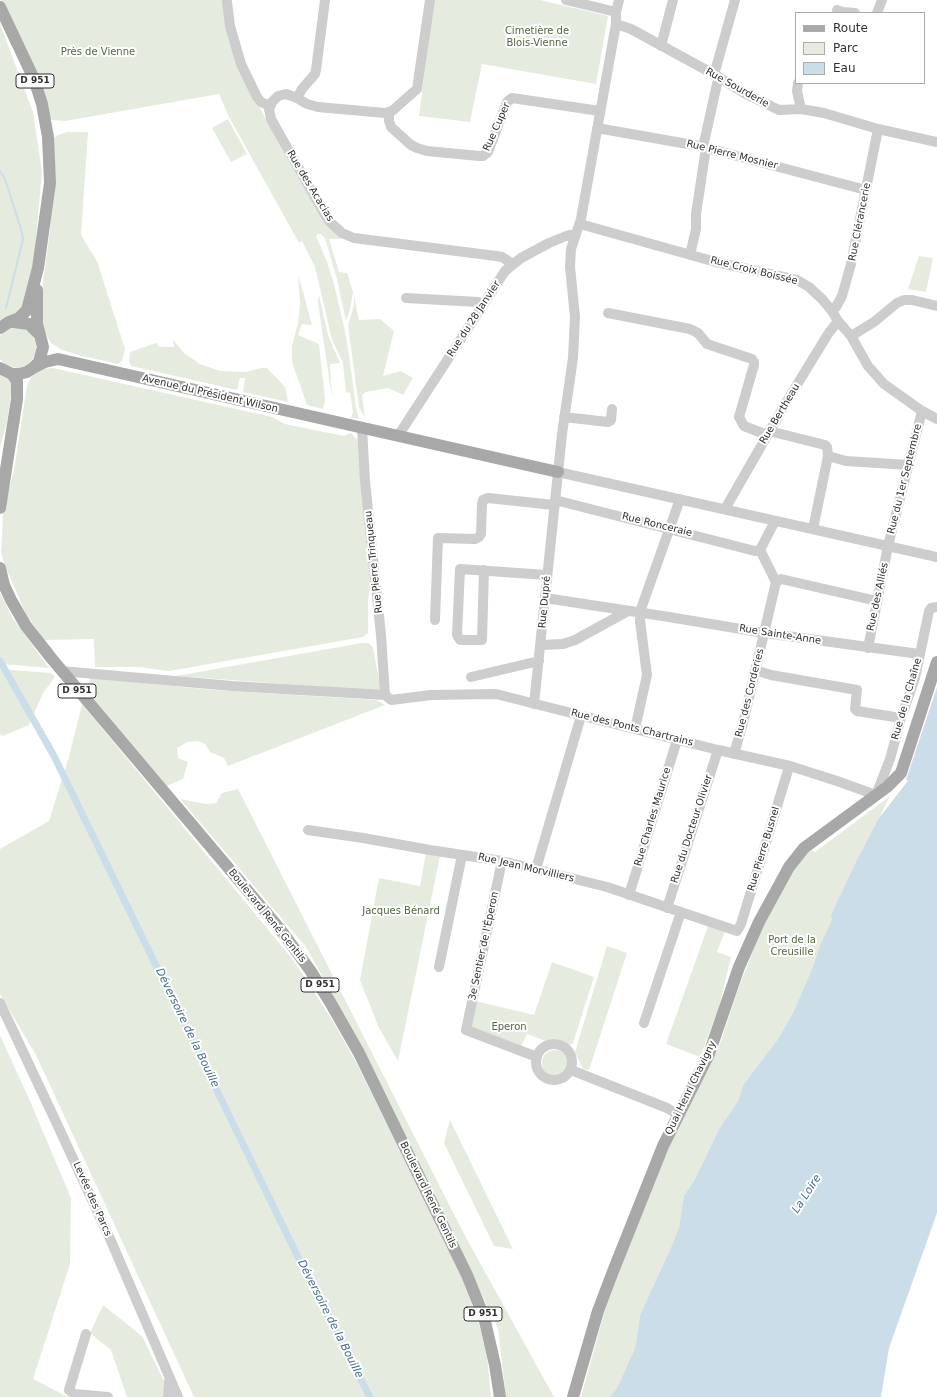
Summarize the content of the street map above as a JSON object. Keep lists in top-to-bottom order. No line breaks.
{"streets":{"main road":["D 951","Avenue du Président Wilson","Boulevard René Gentils","Quai Henri Chavigny"],"street":["Rue Sourderie","Rue Cuper","Rue Pierre Mosnier","Rue des Acacias","Rue Clérancerie","Rue Croix Boissée","Rue du 28 Janvier","Rue Bertheau","Rue du 1er Septembre","Rue Ronceraie","Rue Pierre Trinqueau","Rue des Alliés","Rue Dupré","Rue Sainte-Anne","Rue des Corderies","Rue de la Chaîne","Rue des Ponts Chartrains","Rue Charles Maurice","Rue du Docteur Olivier","Rue Pierre Busnel","Rue Jean Morvilliers","3e Sentier de l'Éperon","Levée des Parcs"]},"crossings":[["Rue Sourderie","Rue Clérancerie"],["Rue Sourderie","Rue Dupré"],["Rue Cuper","Rue Dupré"],["Rue Pierre Mosnier","Rue Clérancerie"],["Rue Pierre Mosnier","Rue Dupré"],["Rue des Acacias","Rue du 28 Janvier"],["Rue Clérancerie","Rue Croix Boissée"],["Rue Croix Boissée","Rue du 28 Janvier"],["Rue Croix Boissée","Rue Bertheau"],["Rue Croix Boissée","Rue du 1er Septembre"],["Rue Croix Boissée","Rue Dupré"],["Rue du 28 Janvier","Avenue du Président Wilson"],["Rue du 28 Janvier","Rue Dupré"],["Avenue du Président Wilson","Rue Pierre Trinqueau"],["Avenue du Président Wilson","Rue Dupré"],["Rue du 1er Septembre","Rue des Alliés"],["Rue Ronceraie","Rue Dupré"],["Rue Pierre Trinqueau","Rue des Ponts Chartrains"],["Rue des Alliés","Rue Sainte-Anne"],["Rue Dupré","Rue Sainte-Anne"],["Rue Dupré","Rue des Ponts Chartrains"],["Rue Sainte-Anne","Rue des Corderies"],["Rue Sainte-Anne","Rue de la Chaîne"],["Rue des Corderies","Rue des Ponts Chartrains"],["Rue de la Chaîne","Rue des Ponts Chartrains"],["Rue de la Chaîne","Quai Henri Chavigny"],["Rue des Ponts Chartrains","Rue Charles Maurice"],["Rue des Ponts Chartrains","Rue du Docteur Olivier"],["Rue des Ponts Chartrains","Rue Pierre Busnel"],["Rue des Ponts Chartrains","Boulevard René Gentils"],["Rue des Ponts Chartrains","Quai Henri Chavigny"],["Rue Charles Maurice","Rue Jean Morvilliers"],["Rue du Docteur Olivier","Rue Jean Morvilliers"],["Rue Pierre Busnel","Rue Jean Morvilliers"],["Rue Jean Morvilliers","3e Sentier de l'Éperon"]],"water":["Déversoire de la Bouille","La Loire"],"parks":["Cimetière de Blois-Vienne","Près de Vienne","Jacques Bénard","Port de la Creusille","Eperon"],"legend":["Route","Parc","Eau"]}
